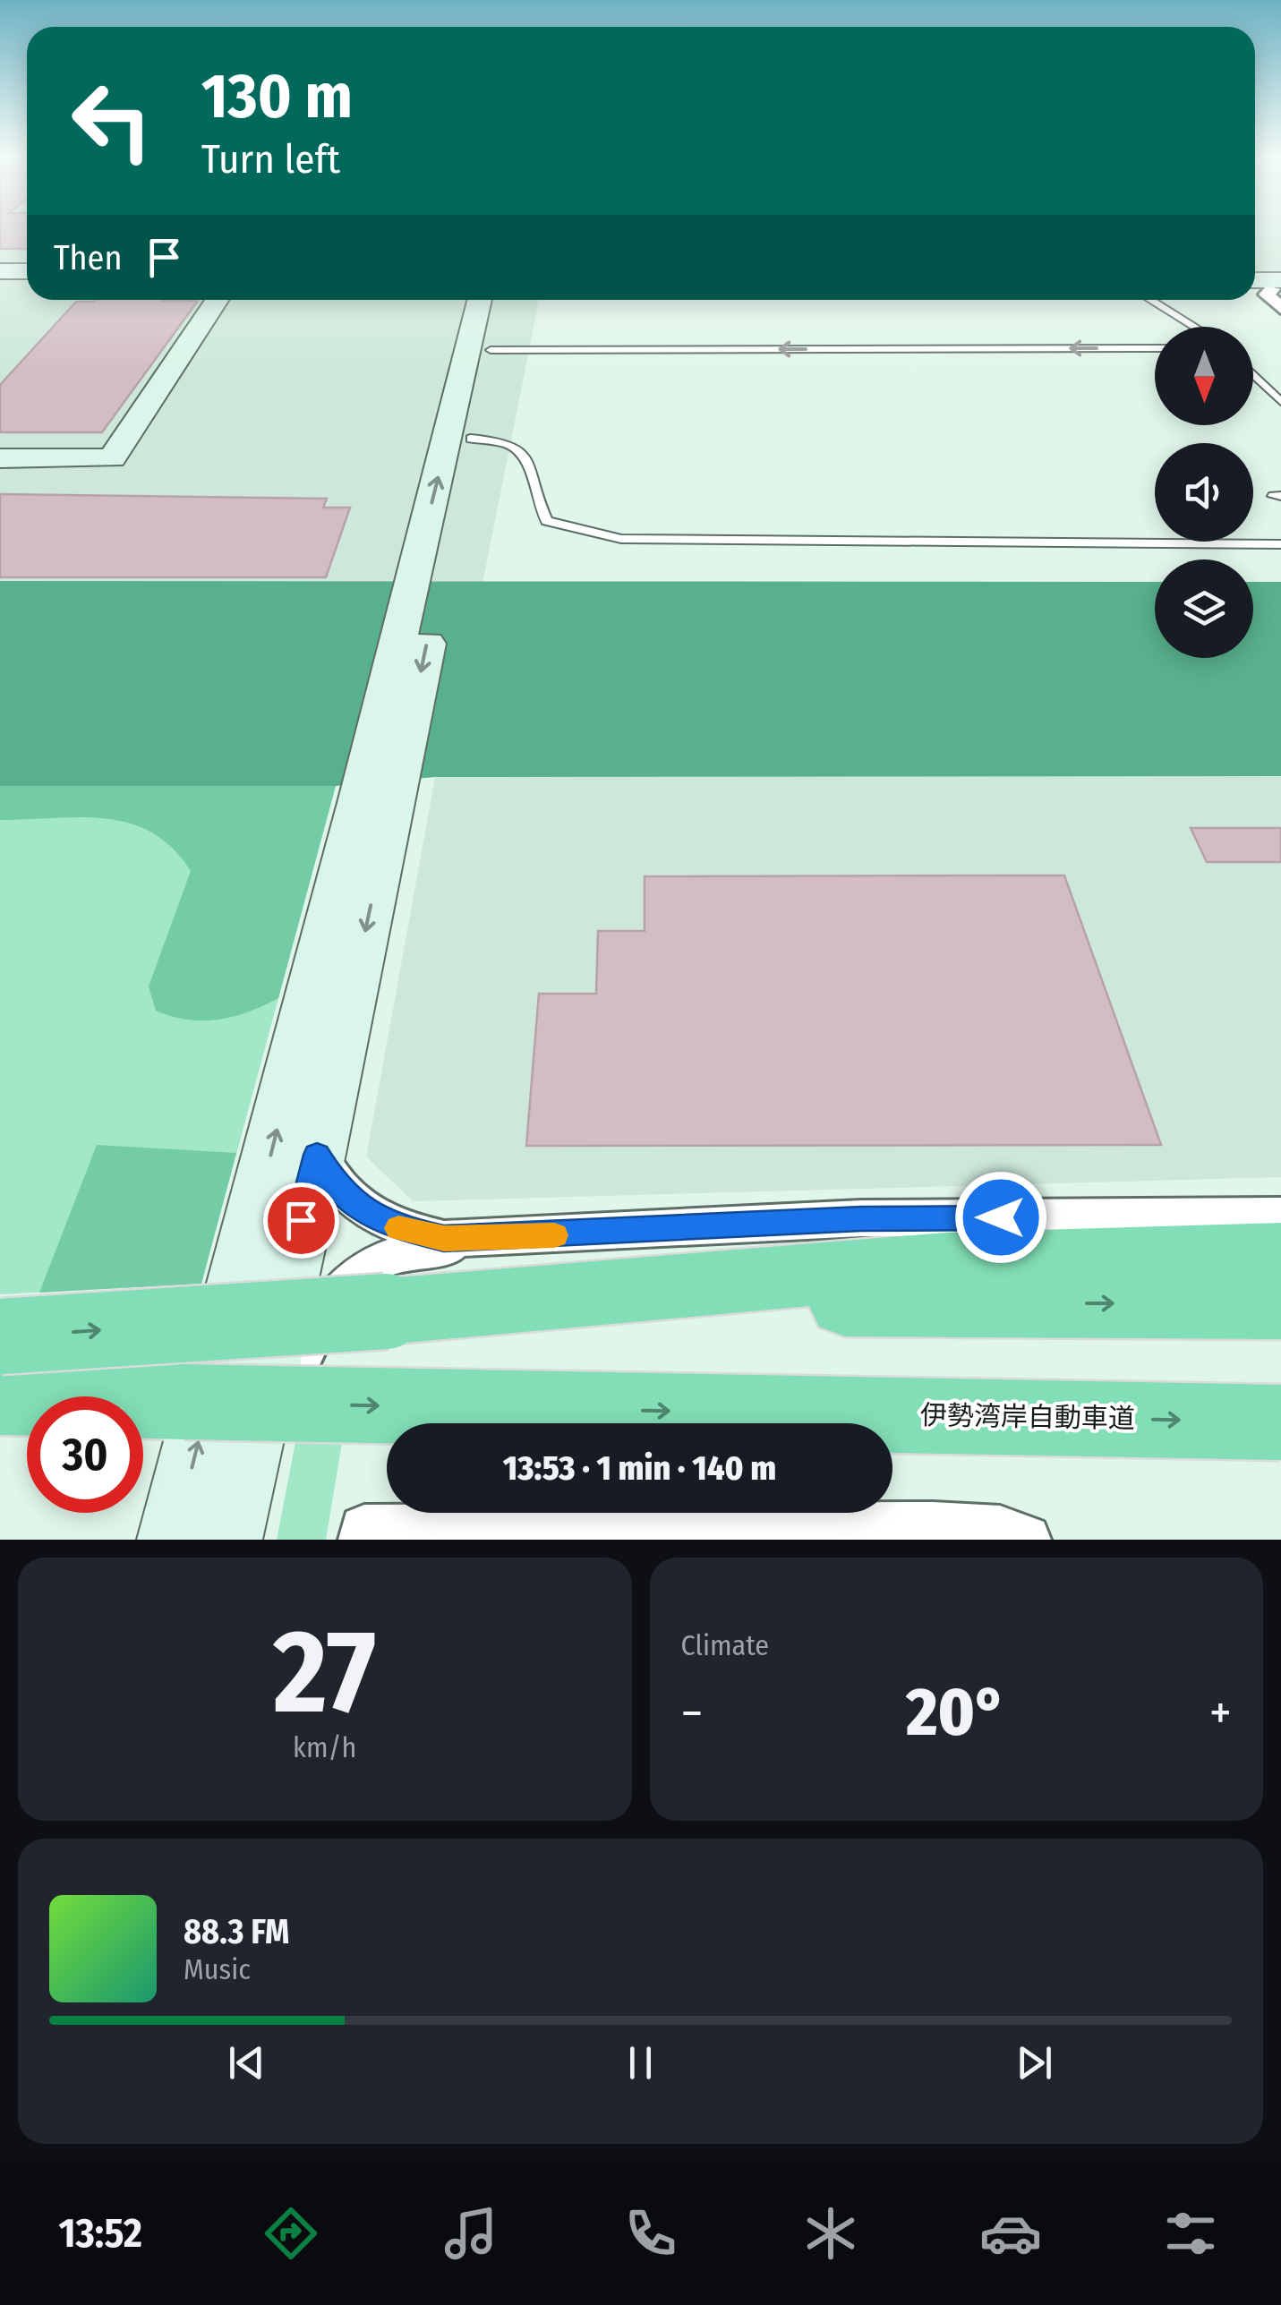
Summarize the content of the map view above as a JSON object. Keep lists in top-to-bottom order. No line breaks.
{"streets":{"highway":["伊勢湾岸自動車道"]},"north":"bottom","page":{"turn":["130 m","Turn left"],"then":"Then","limit":"30","trip":"13:53 · 1 min · 140 m","tile":[["27","km/h"],"Climate"],"heat":["−","20°","+"],"song":["88.3 FM","Music"],"tabs":"13:52"}}
